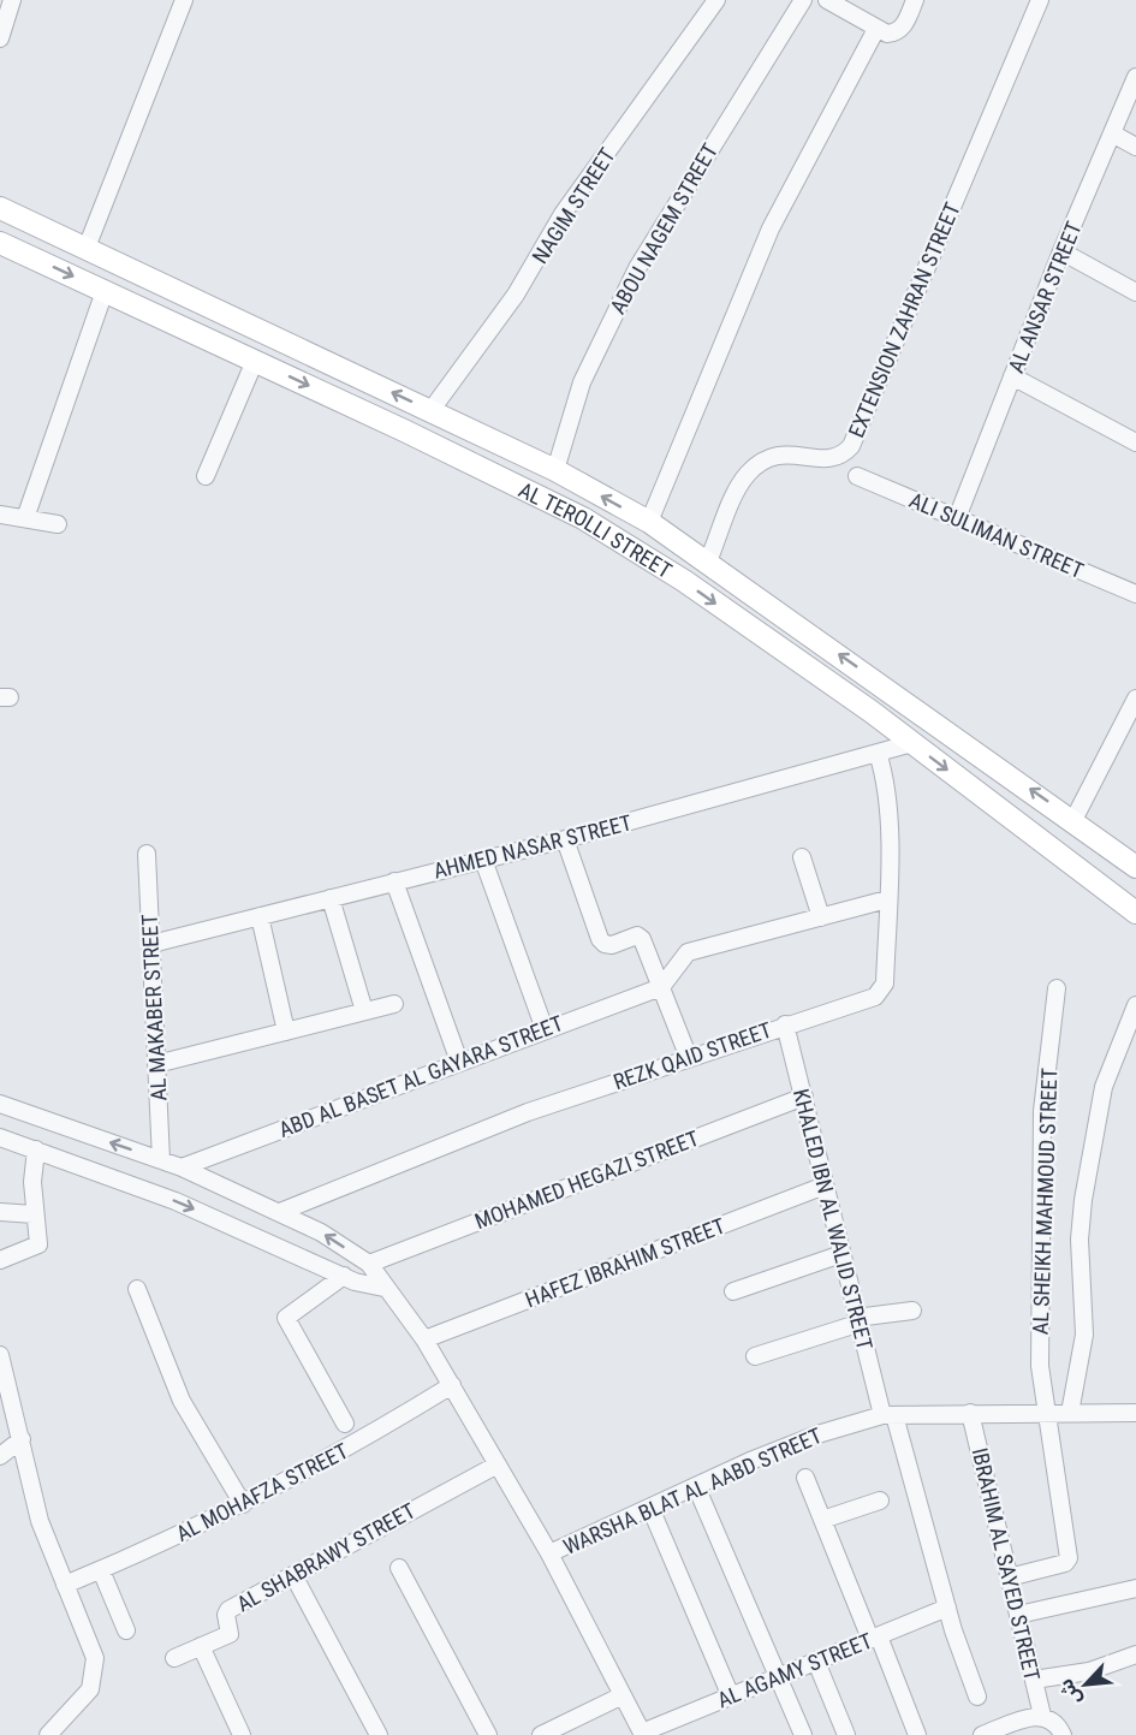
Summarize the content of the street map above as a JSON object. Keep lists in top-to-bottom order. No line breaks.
{"streets":{"street":["NAGIM STREET","ABOU NAGEM STREET","AL ANSAR STREET","EXTENSION ZAHRAN STREET","AL TEROLLI STREET","ALI SULIMAN STREET","AHMED NASAR STREET","AL MAKABER STREET","REZK QAID STREET","ABD AL BASET AL GAYARA STREET","MOHAMED HEGAZI STREET","AL SHEIKH MAHMOUD STREET","KHALED IBN AL WALID STREET","HAFEZ IBRAHIM STREET","WARSHA BLAT AL AABD STREET","AL MOHAFZA STREET","AL SHABRAWY STREET","IBRAHIM AL SAYED STREET","AL AGAMY STREET"]},"crossings":[["NAGIM STREET","AL TEROLLI STREET"],["ABOU NAGEM STREET","AL TEROLLI STREET"],["AL ANSAR STREET","ALI SULIMAN STREET"],["EXTENSION ZAHRAN STREET","AL TEROLLI STREET"],["AL TEROLLI STREET","AHMED NASAR STREET"],["AHMED NASAR STREET","AL MAKABER STREET"],["AHMED NASAR STREET","REZK QAID STREET"],["REZK QAID STREET","KHALED IBN AL WALID STREET"],["MOHAMED HEGAZI STREET","KHALED IBN AL WALID STREET"],["AL SHEIKH MAHMOUD STREET","WARSHA BLAT AL AABD STREET"],["AL SHEIKH MAHMOUD STREET","IBRAHIM AL SAYED STREET"],["KHALED IBN AL WALID STREET","HAFEZ IBRAHIM STREET"],["KHALED IBN AL WALID STREET","WARSHA BLAT AL AABD STREET"],["KHALED IBN AL WALID STREET","AL AGAMY STREET"],["WARSHA BLAT AL AABD STREET","IBRAHIM AL SAYED STREET"]],"north":"bottom left"}
